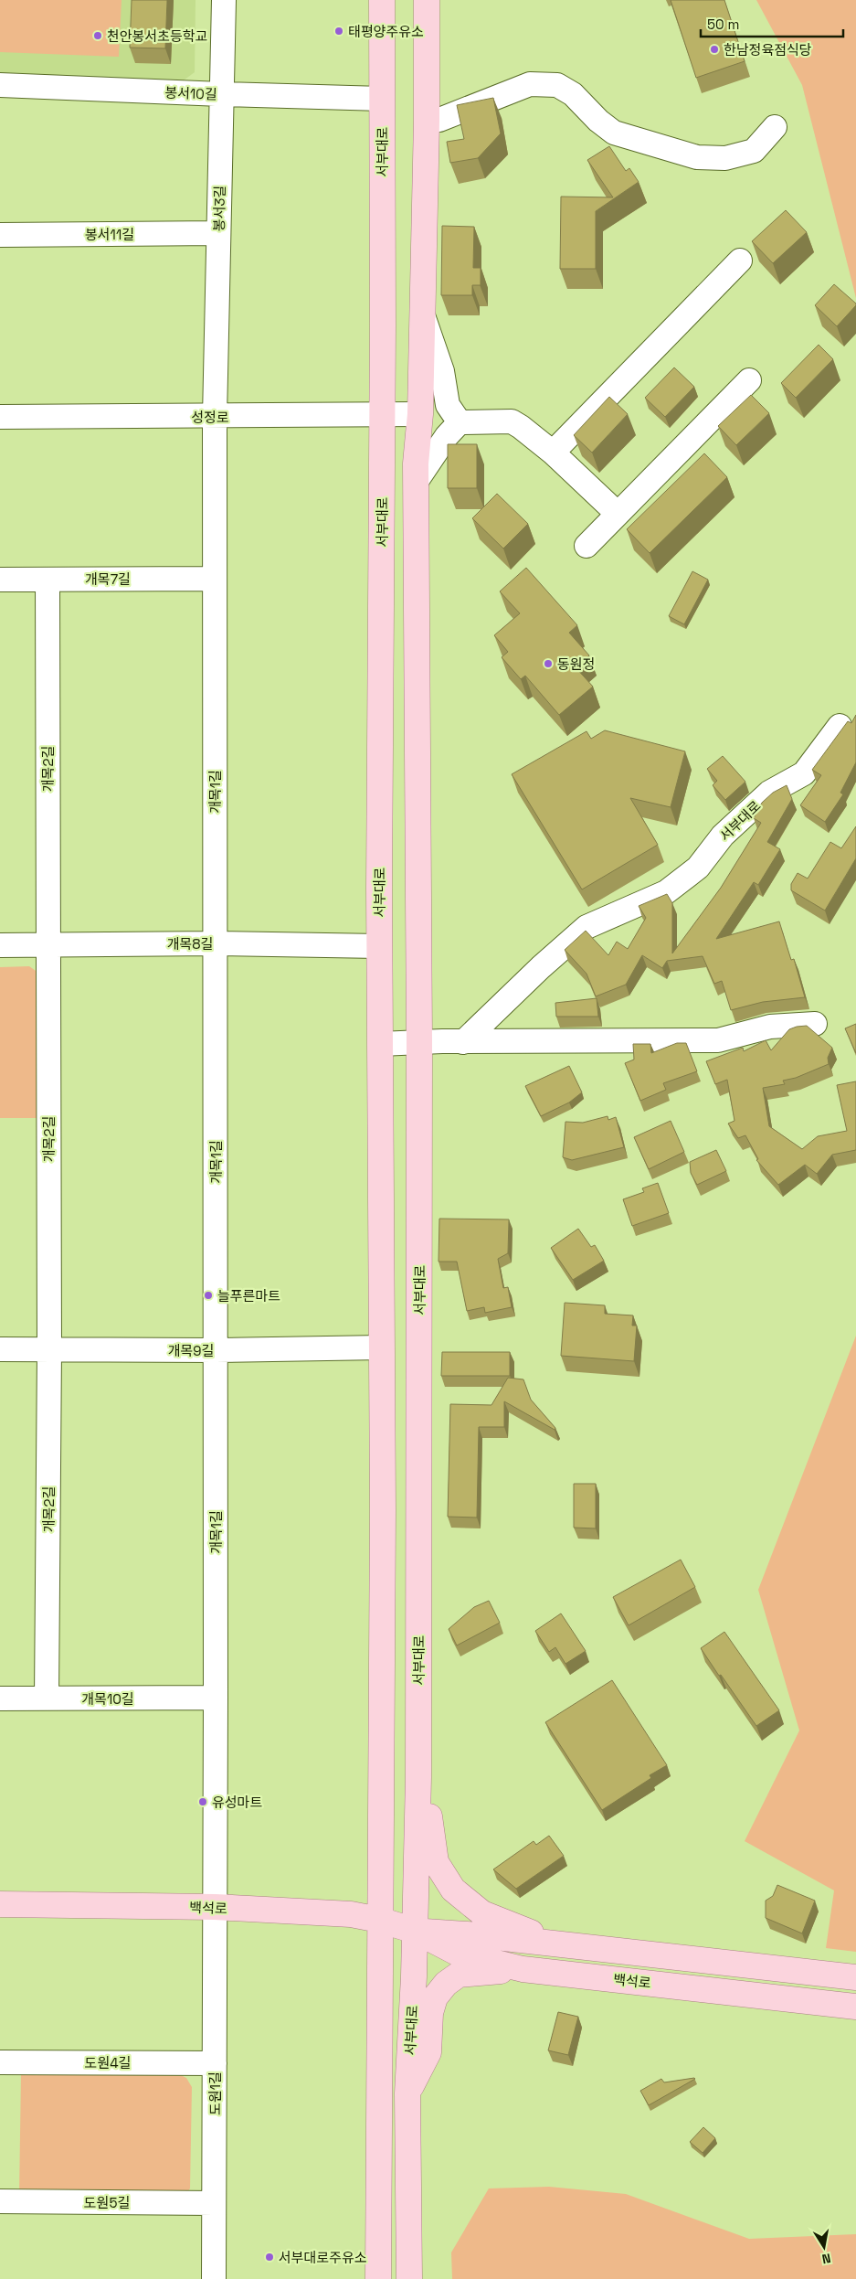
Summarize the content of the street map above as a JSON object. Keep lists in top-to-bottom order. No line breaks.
{"streets":{"main road":["서부대로","백석로"],"street":["봉서10길","봉서3길","봉서11길","성정로","개목7길","개목2길","개목1길","개목8길","개목9길","개목10길","도원4길","도원1길","도원5길"]},"crossings":[["봉서10길","서부대로"],["봉서10길","봉서3길"],["서부대로","성정로"],["서부대로","개목8길"],["서부대로","개목9길"],["서부대로","백석로"],["봉서3길","봉서11길"],["봉서3길","성정로"],["봉서3길","개목1길"],["성정로","개목1길"],["개목7길","개목2길"],["개목7길","개목1길"],["개목2길","개목8길"],["개목2길","개목9길"],["개목2길","개목10길"],["개목1길","개목8길"],["개목1길","개목9길"],["개목1길","개목10길"],["개목1길","백석로"],["개목1길","도원1길"],["백석로","도원1길"],["도원4길","도원1길"],["도원1길","도원5길"]],"places":["태평양주유소","천안봉서초등학교","한남정육점식당","동원정","늘푸른마트","유성마트","서부대로주유소"],"scale_bar":"50 m","north":"bottom"}
